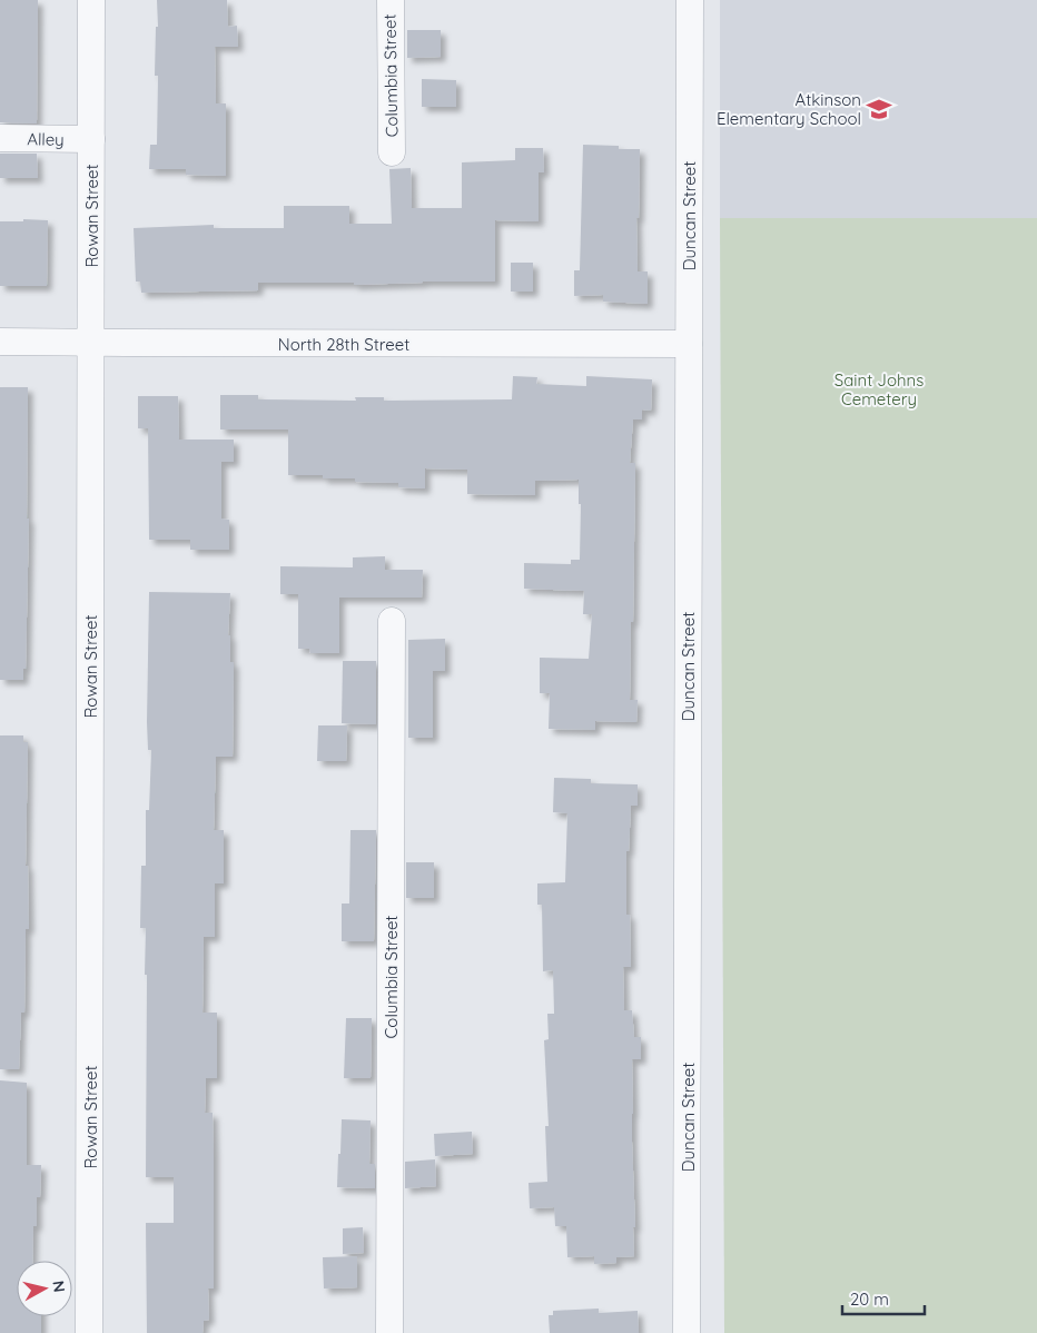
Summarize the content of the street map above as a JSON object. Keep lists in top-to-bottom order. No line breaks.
{"streets":{"street":["Columbia Street","Alley","Rowan Street","Duncan Street","North 28th Street"]},"crossings":[["Alley","Rowan Street"],["Rowan Street","North 28th Street"],["Duncan Street","North 28th Street"]],"parks":["Saint Johns Cemetery"],"places":{"school or university":["Atkinson Elementary School"]},"scale_bar":"20 m","north":"right"}
